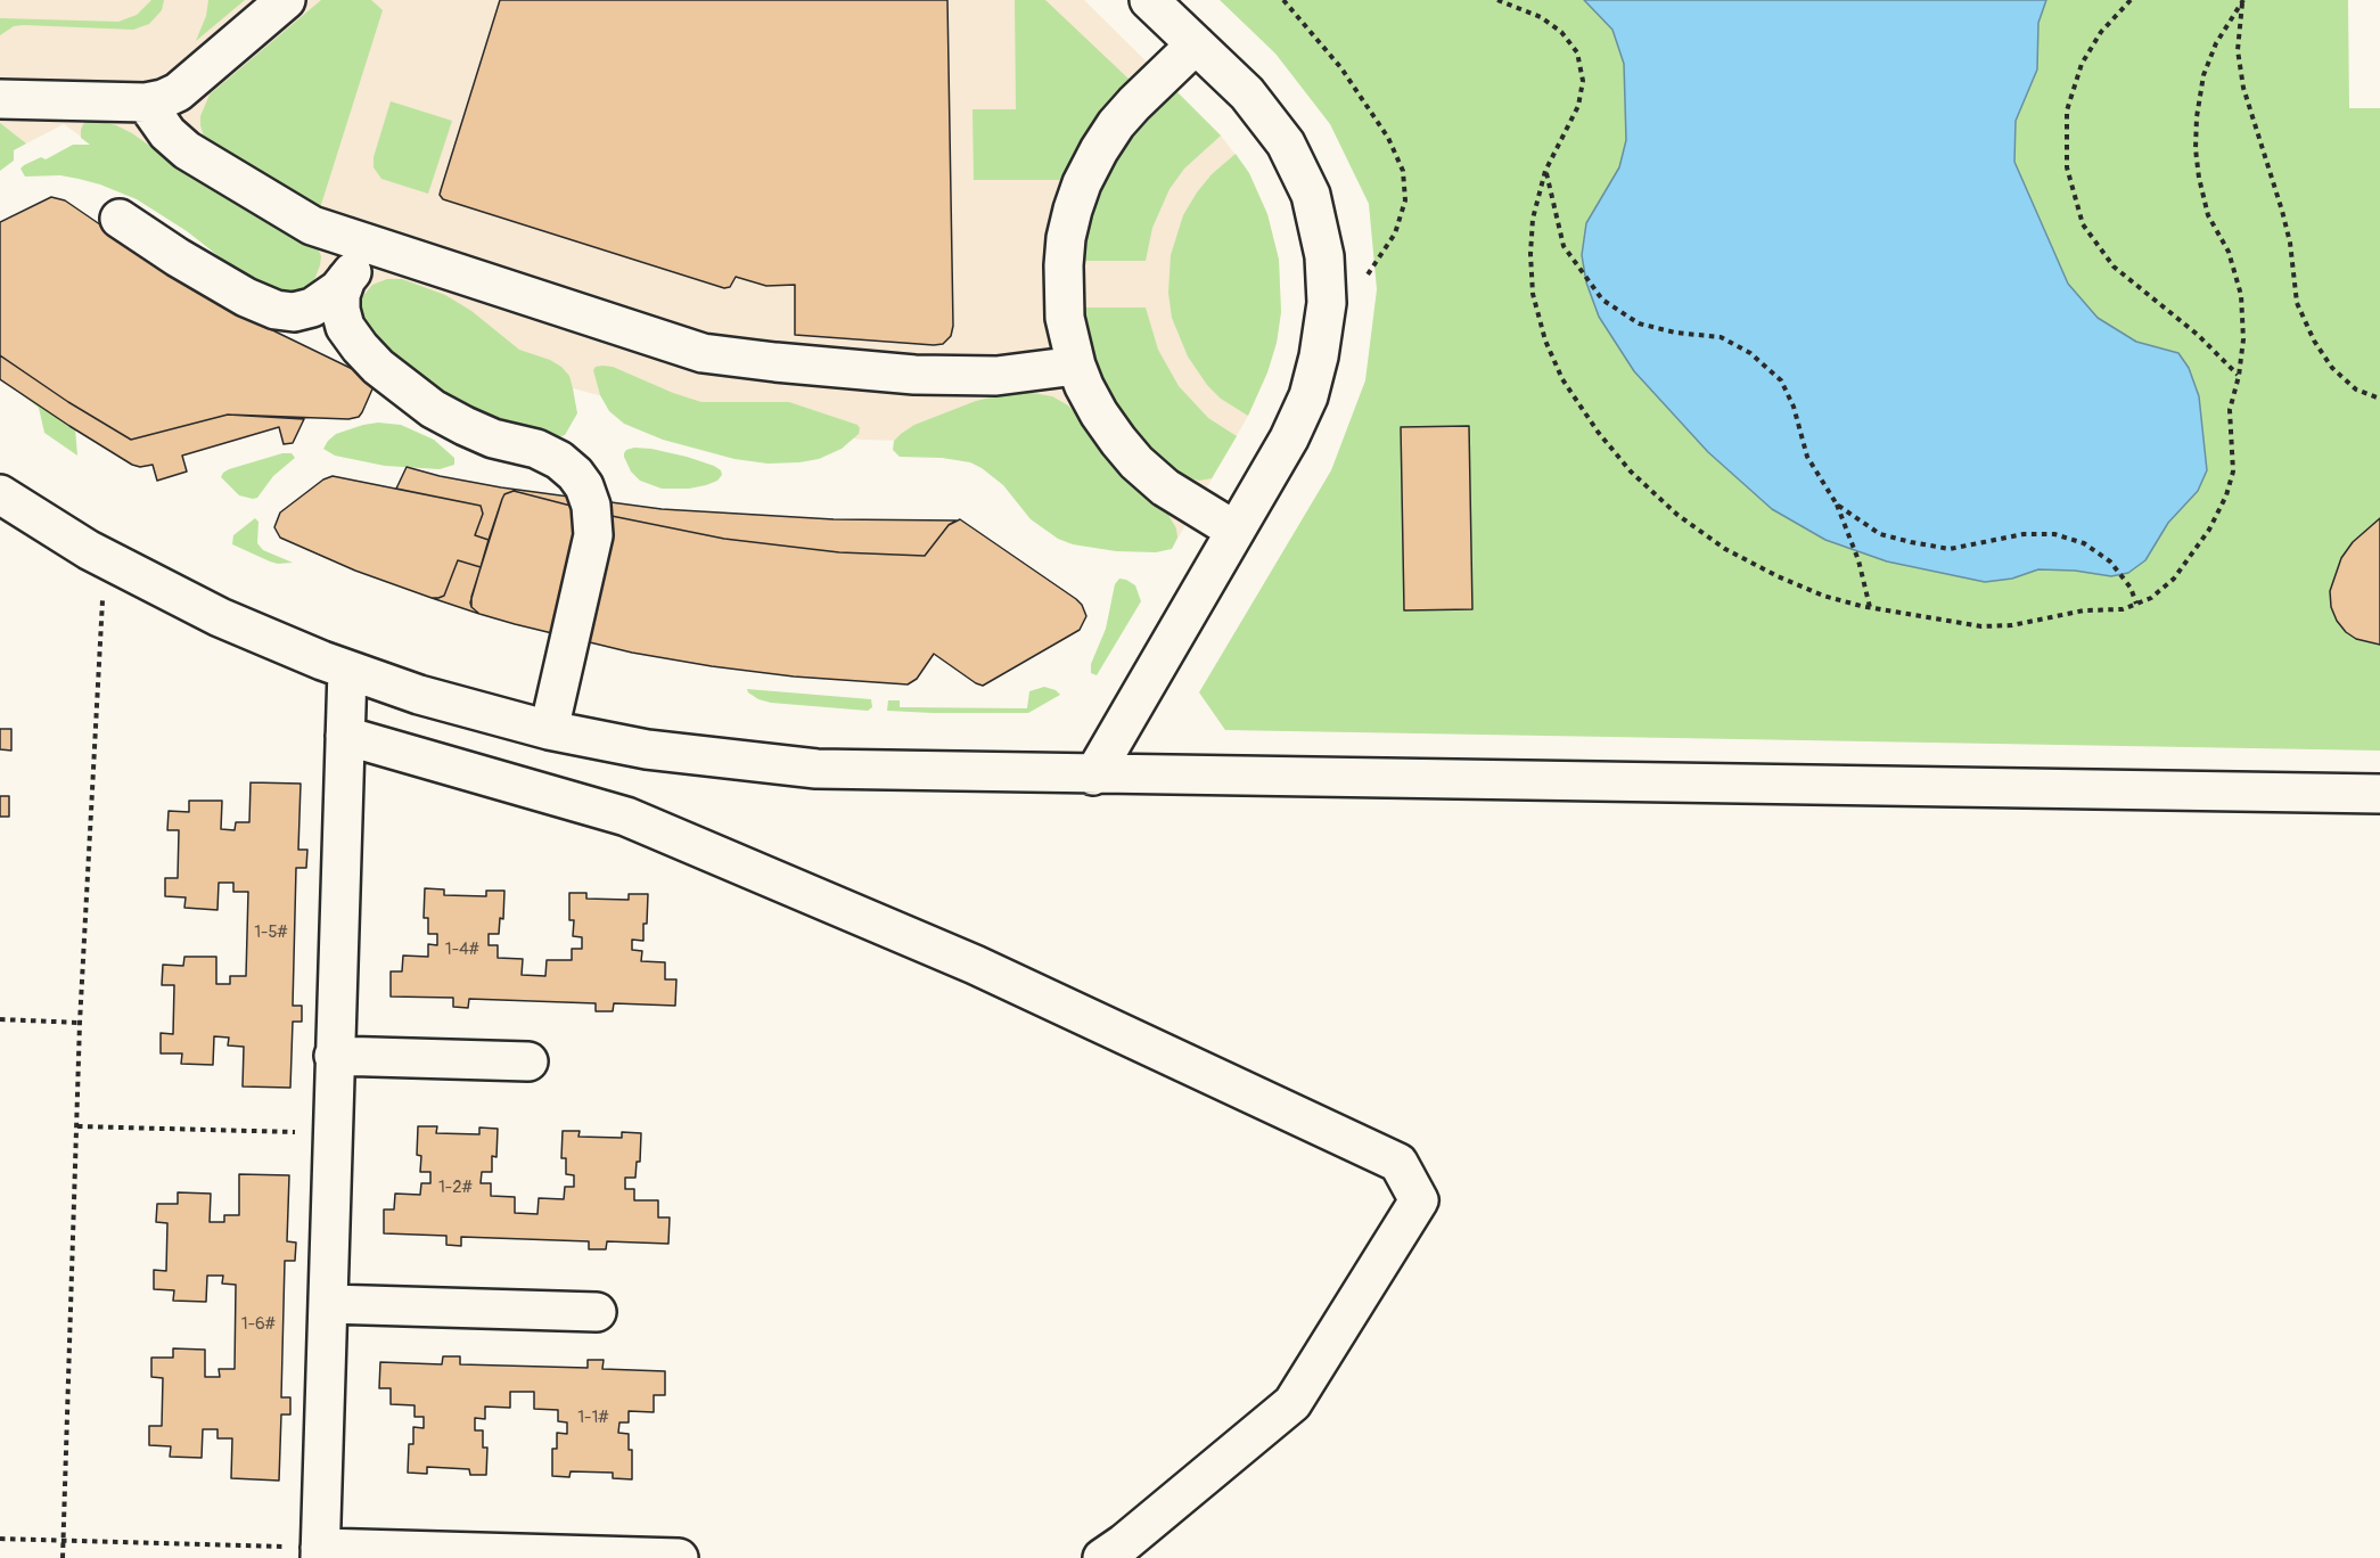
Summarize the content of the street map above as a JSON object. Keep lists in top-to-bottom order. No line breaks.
{"house_numbers":["1-5#","1-4#","1-2#","1-6#","1-1#"]}
